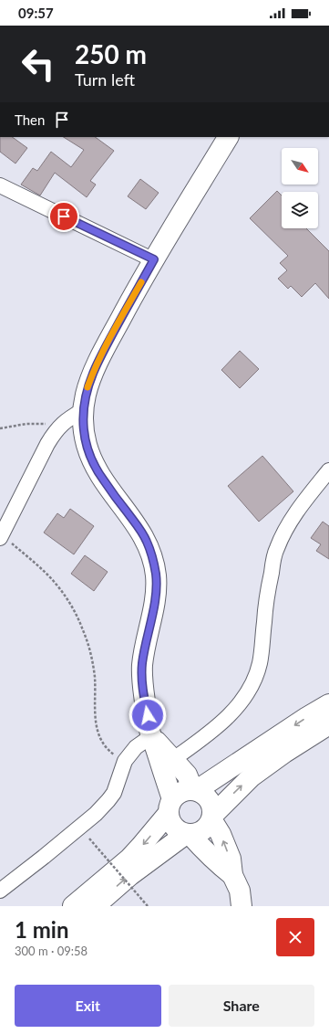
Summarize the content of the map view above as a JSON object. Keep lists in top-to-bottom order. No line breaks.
{"north":"bottom right","page":{"status":"09:57","turn":["250 m","Turn left"],"then":"Then","heading":["1 min","300 m · 09:58"],"buttons":["Exit","Share"]}}
